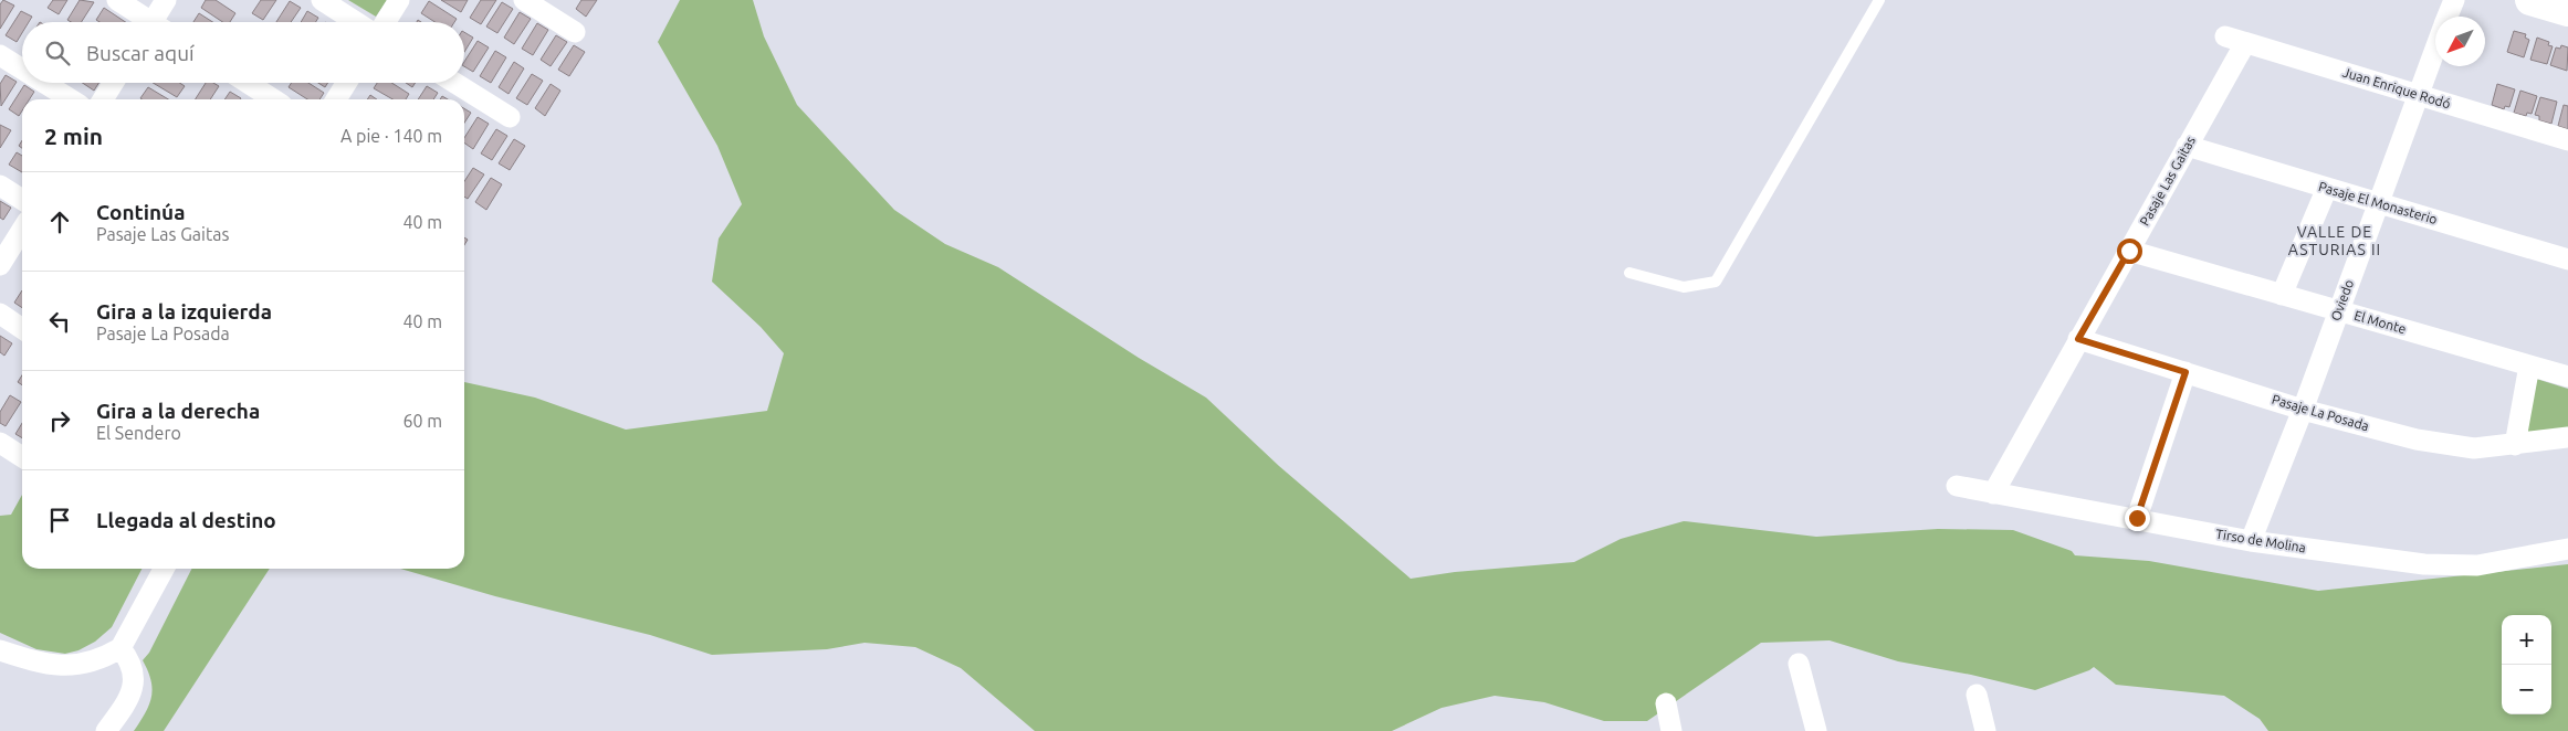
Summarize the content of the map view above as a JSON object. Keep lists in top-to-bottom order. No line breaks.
{"streets":{"street":["Juan Enrique Rodó","Pasaje Las Gaitas","Pasaje El Monasterio","Oviedo","El Monte","Pasaje La Posada","Tirso de Molina"]},"crossings":[["Juan Enrique Rodó","Pasaje Las Gaitas"],["Juan Enrique Rodó","Oviedo"],["Pasaje Las Gaitas","Pasaje El Monasterio"],["Pasaje Las Gaitas","El Monte"],["Pasaje Las Gaitas","Pasaje La Posada"],["Pasaje Las Gaitas","Tirso de Molina"],["Pasaje El Monasterio","Oviedo"],["Oviedo","El Monte"],["Oviedo","Pasaje La Posada"],["Oviedo","Tirso de Molina"]],"districts":["VALLE DE ASTURIAS II"],"north":"bottom left","page":{"search":"Buscar aquí","heading":["2 min","A pie · 140 m"],"list":[["Continúa","Pasaje Las Gaitas","40 m"],["Gira a la izquierda","Pasaje La Posada","40 m"],["Gira a la derecha","El Sendero","60 m"],"Llegada al destino"],"map_buttons":["+","−"]}}
